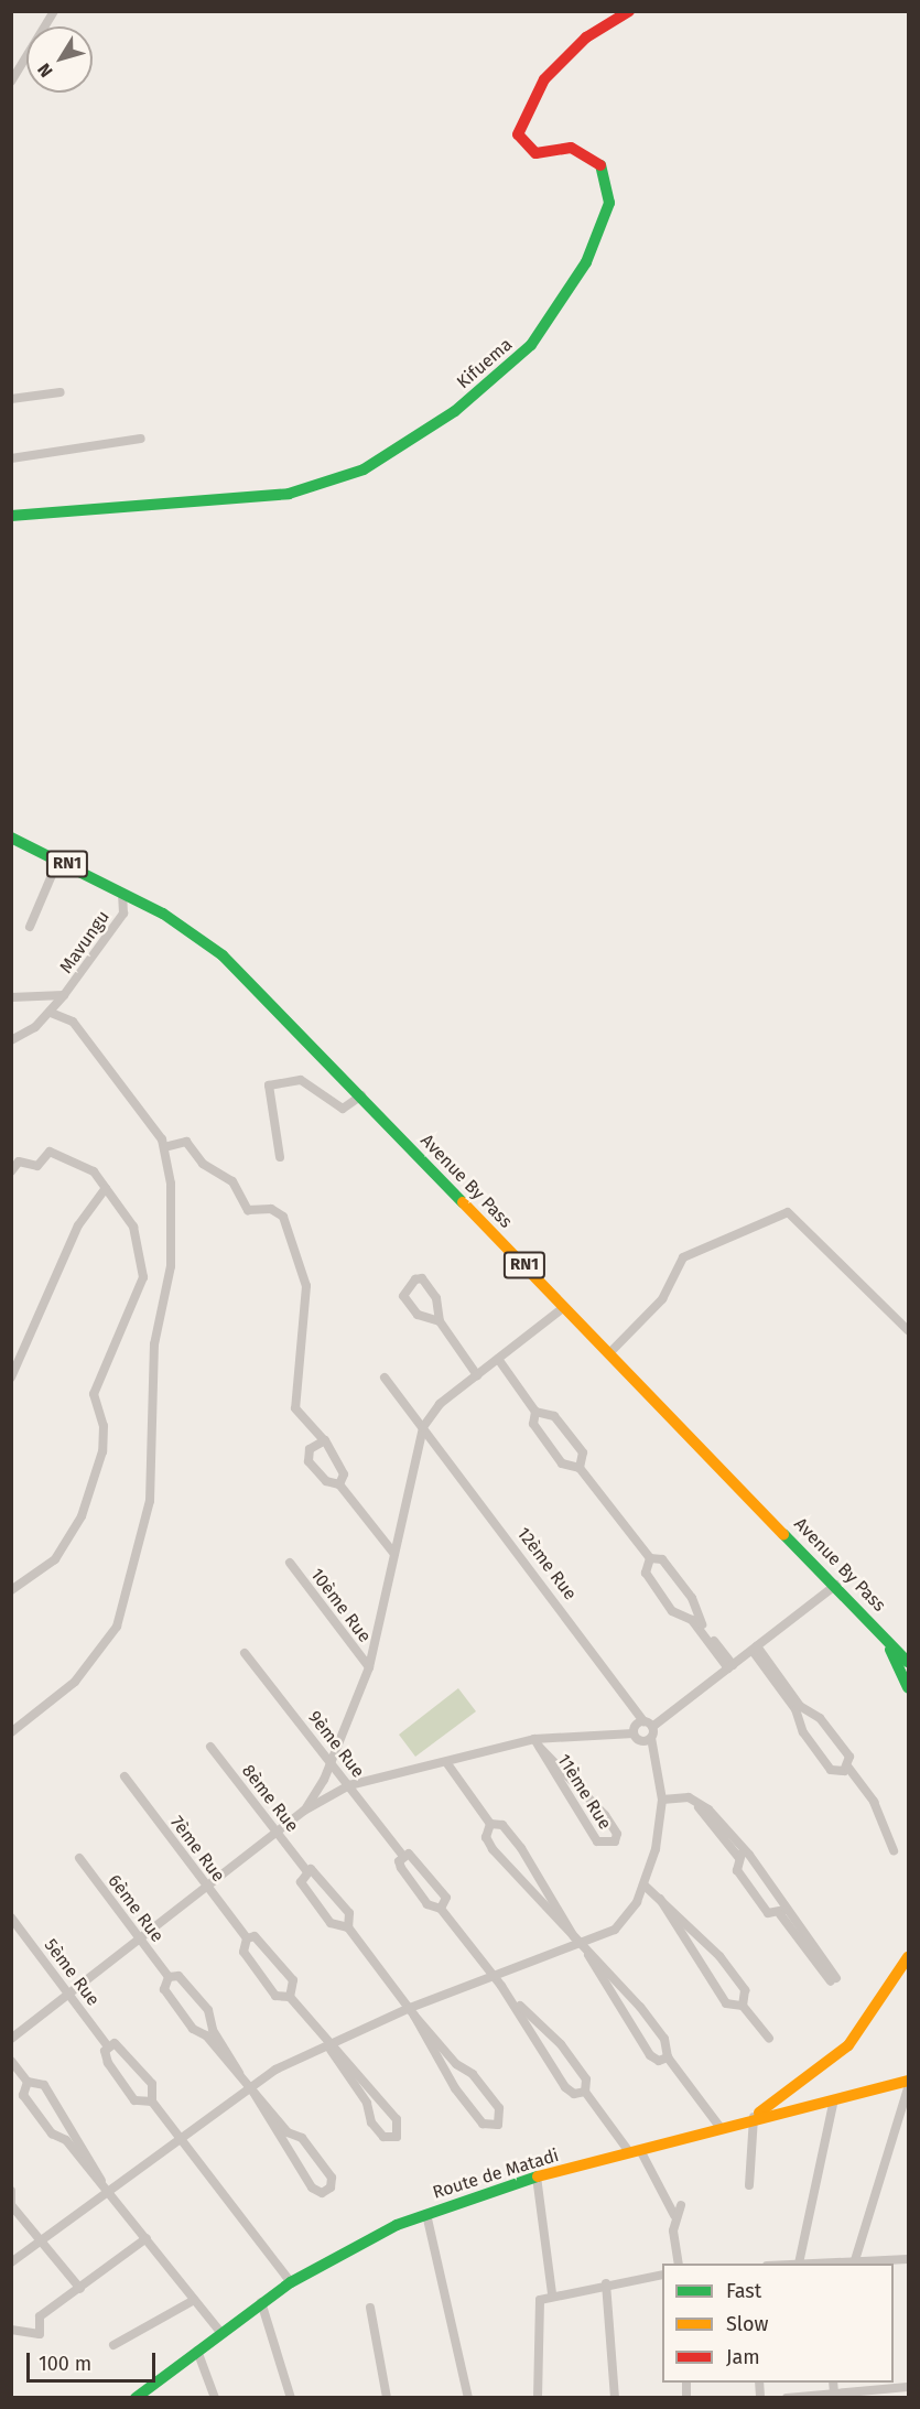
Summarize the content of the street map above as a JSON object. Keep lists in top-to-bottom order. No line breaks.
{"streets":{"main road":["Kifuema","RN1","Avenue By Pass","Route de Matadi"],"street":["Mavungu","12ème Rue","10ème Rue","9ème Rue","11ème Rue","8ème Rue","7ème Rue","6ème Rue","5ème Rue"]},"crossings":[["Mavungu","Avenue By Pass"]],"legend":["Fast","Slow","Jam"],"scale_bar":"100 m","north":"bottom left"}
